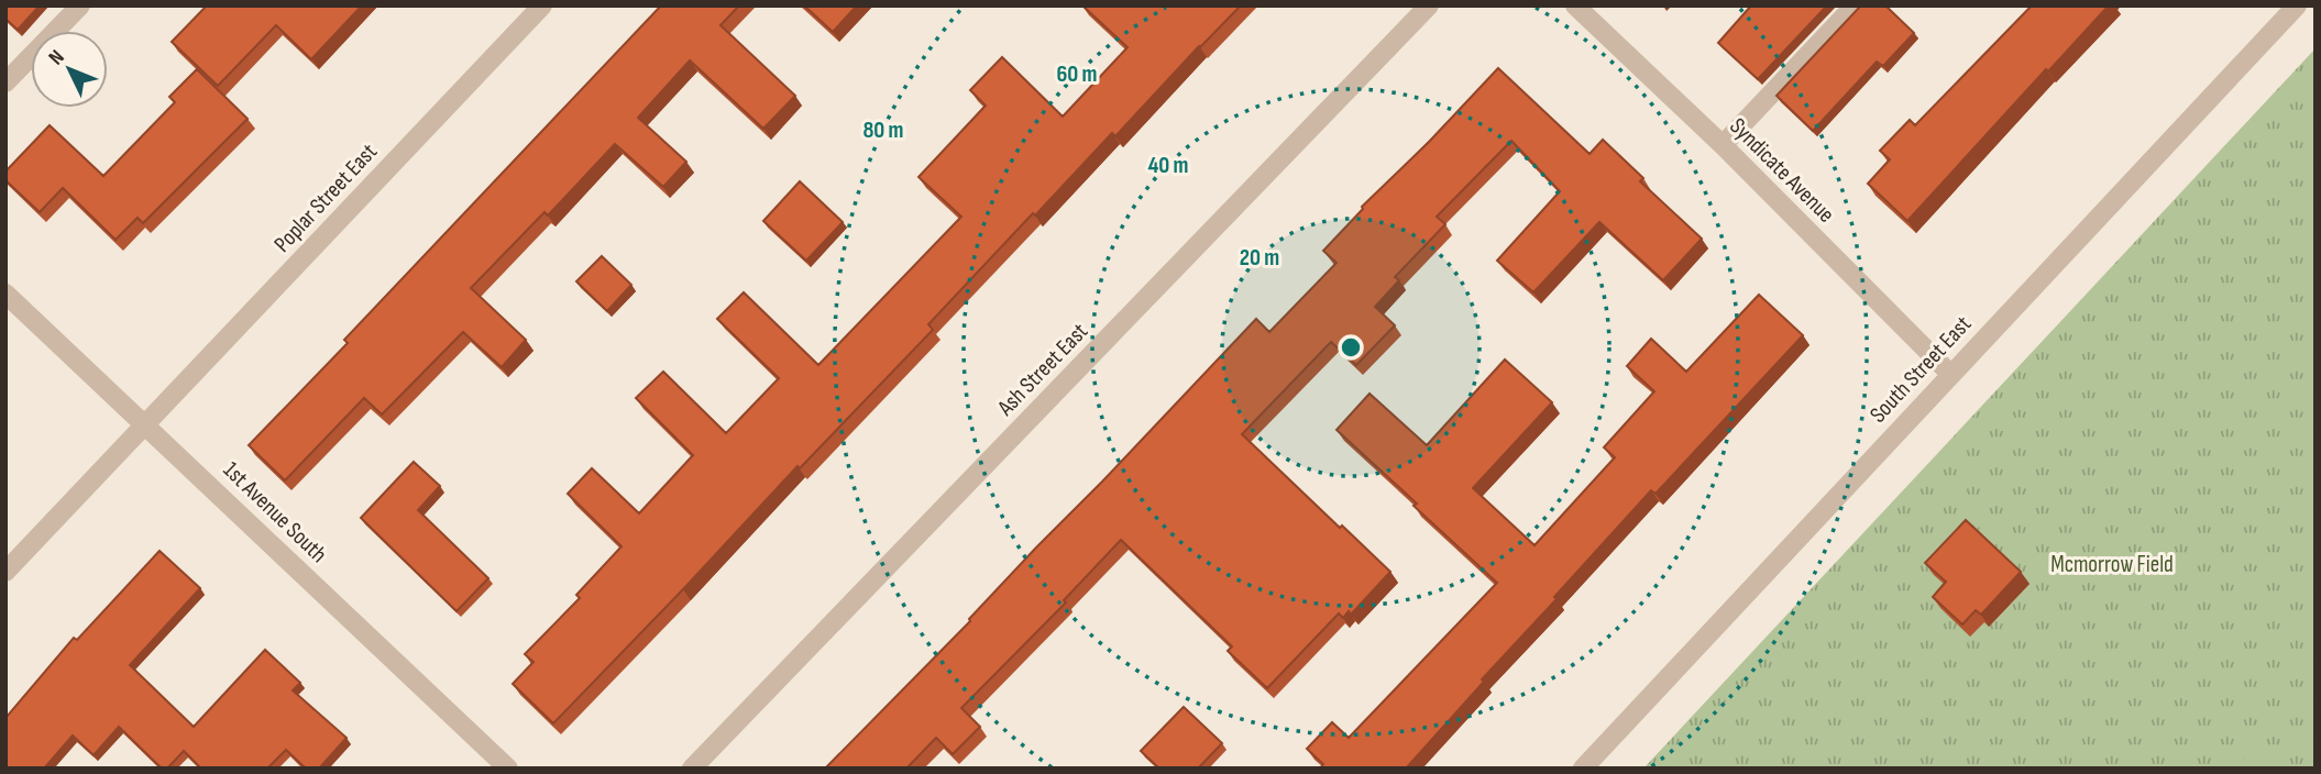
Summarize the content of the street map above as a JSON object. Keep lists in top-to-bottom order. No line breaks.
{"streets":{"street":["Syndicate Avenue","Poplar Street East","Ash Street East","South Street East","1st Avenue South"]},"crossings":[["Syndicate Avenue","South Street East"],["Poplar Street East","1st Avenue South"]],"parks":["Mcmorrow Field"],"north":"top left","rings":["60 m","80 m","40 m","20 m"]}
